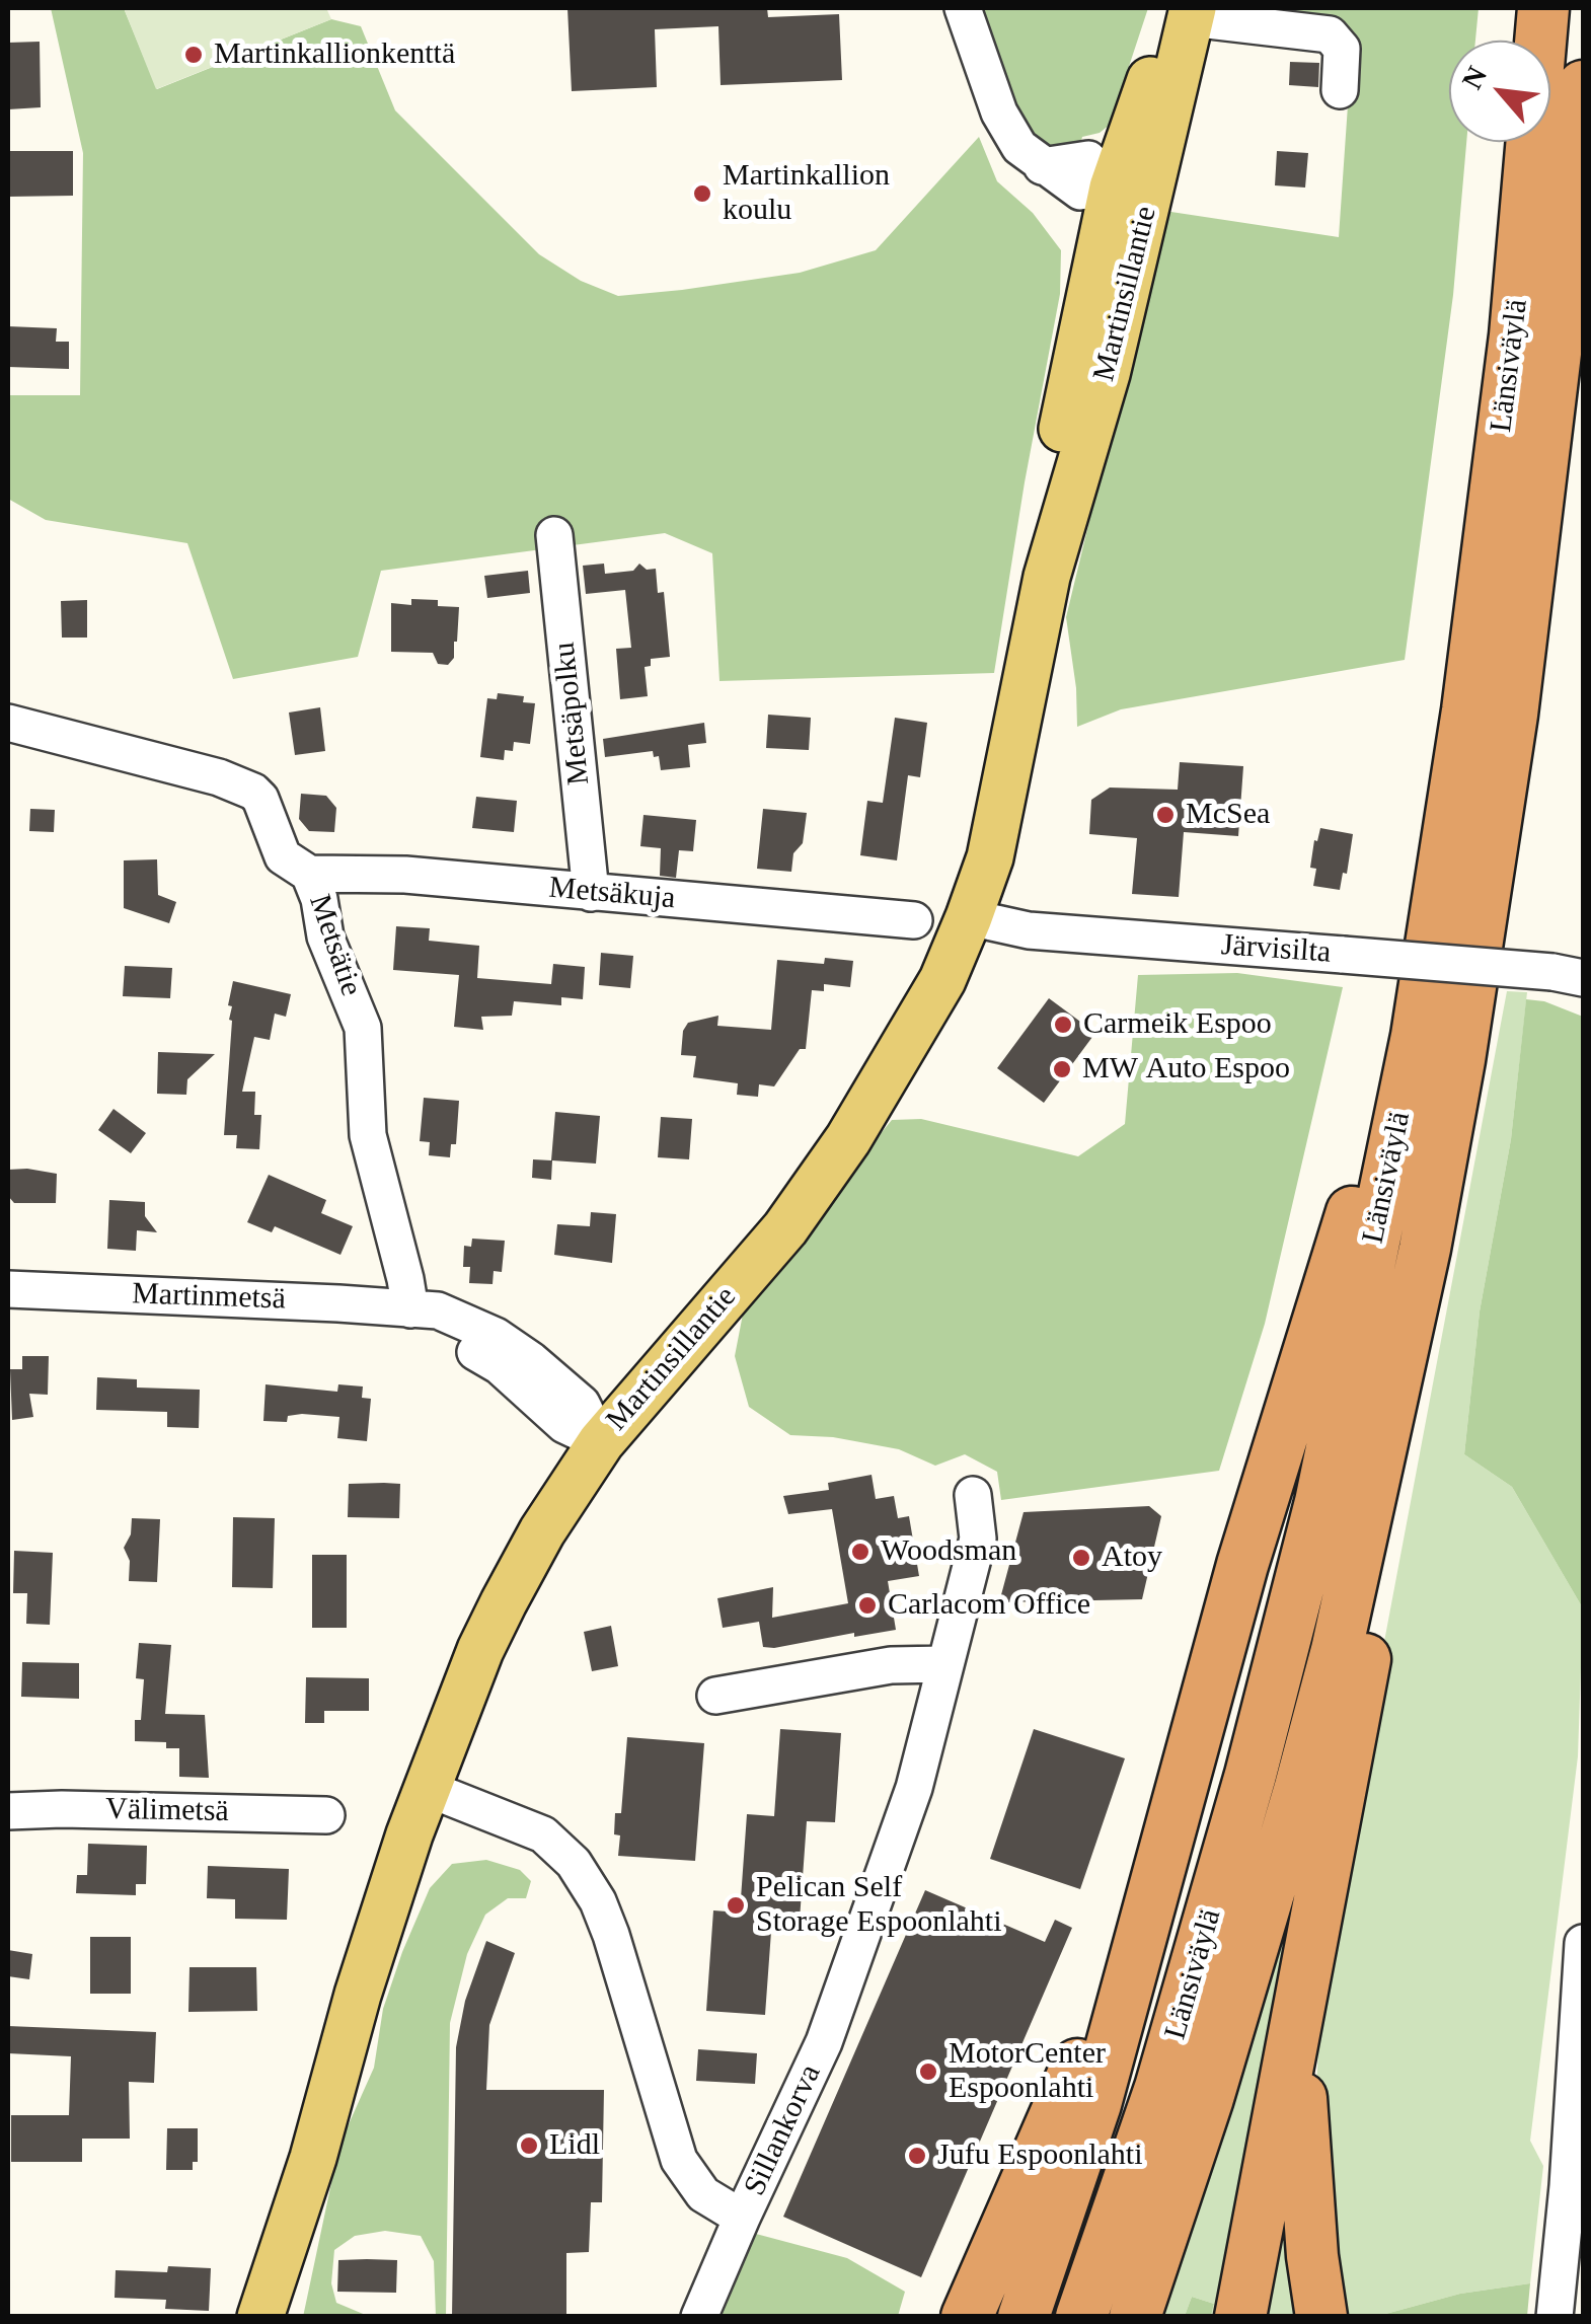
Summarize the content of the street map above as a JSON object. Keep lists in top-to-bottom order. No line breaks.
{"streets":{"highway":["Länsiväylä"],"main road":["Martinsillantie"],"street":["Metsäpolku","Metsäkuja","Metsätie","Järvisilta","Martinmetsä","Välimetsä","Sillankorva"]},"crossings":[["Martinsillantie","Järvisilta"],["Martinsillantie","Martinmetsä"],["Martinsillantie","Sillankorva"],["Metsäpolku","Metsäkuja"],["Metsäkuja","Metsätie"],["Metsätie","Martinmetsä"]],"places":["Martinkallionkenttä","Martinkallion koulu","McSea","Carmeik Espoo","MW Auto Espoo","Woodsman","Atoy","Carlacom Office","Pelican Self Storage Espoonlahti","MotorCenter Espoonlahti","Lidl","Jufu Espoonlahti"],"north":"top left"}
